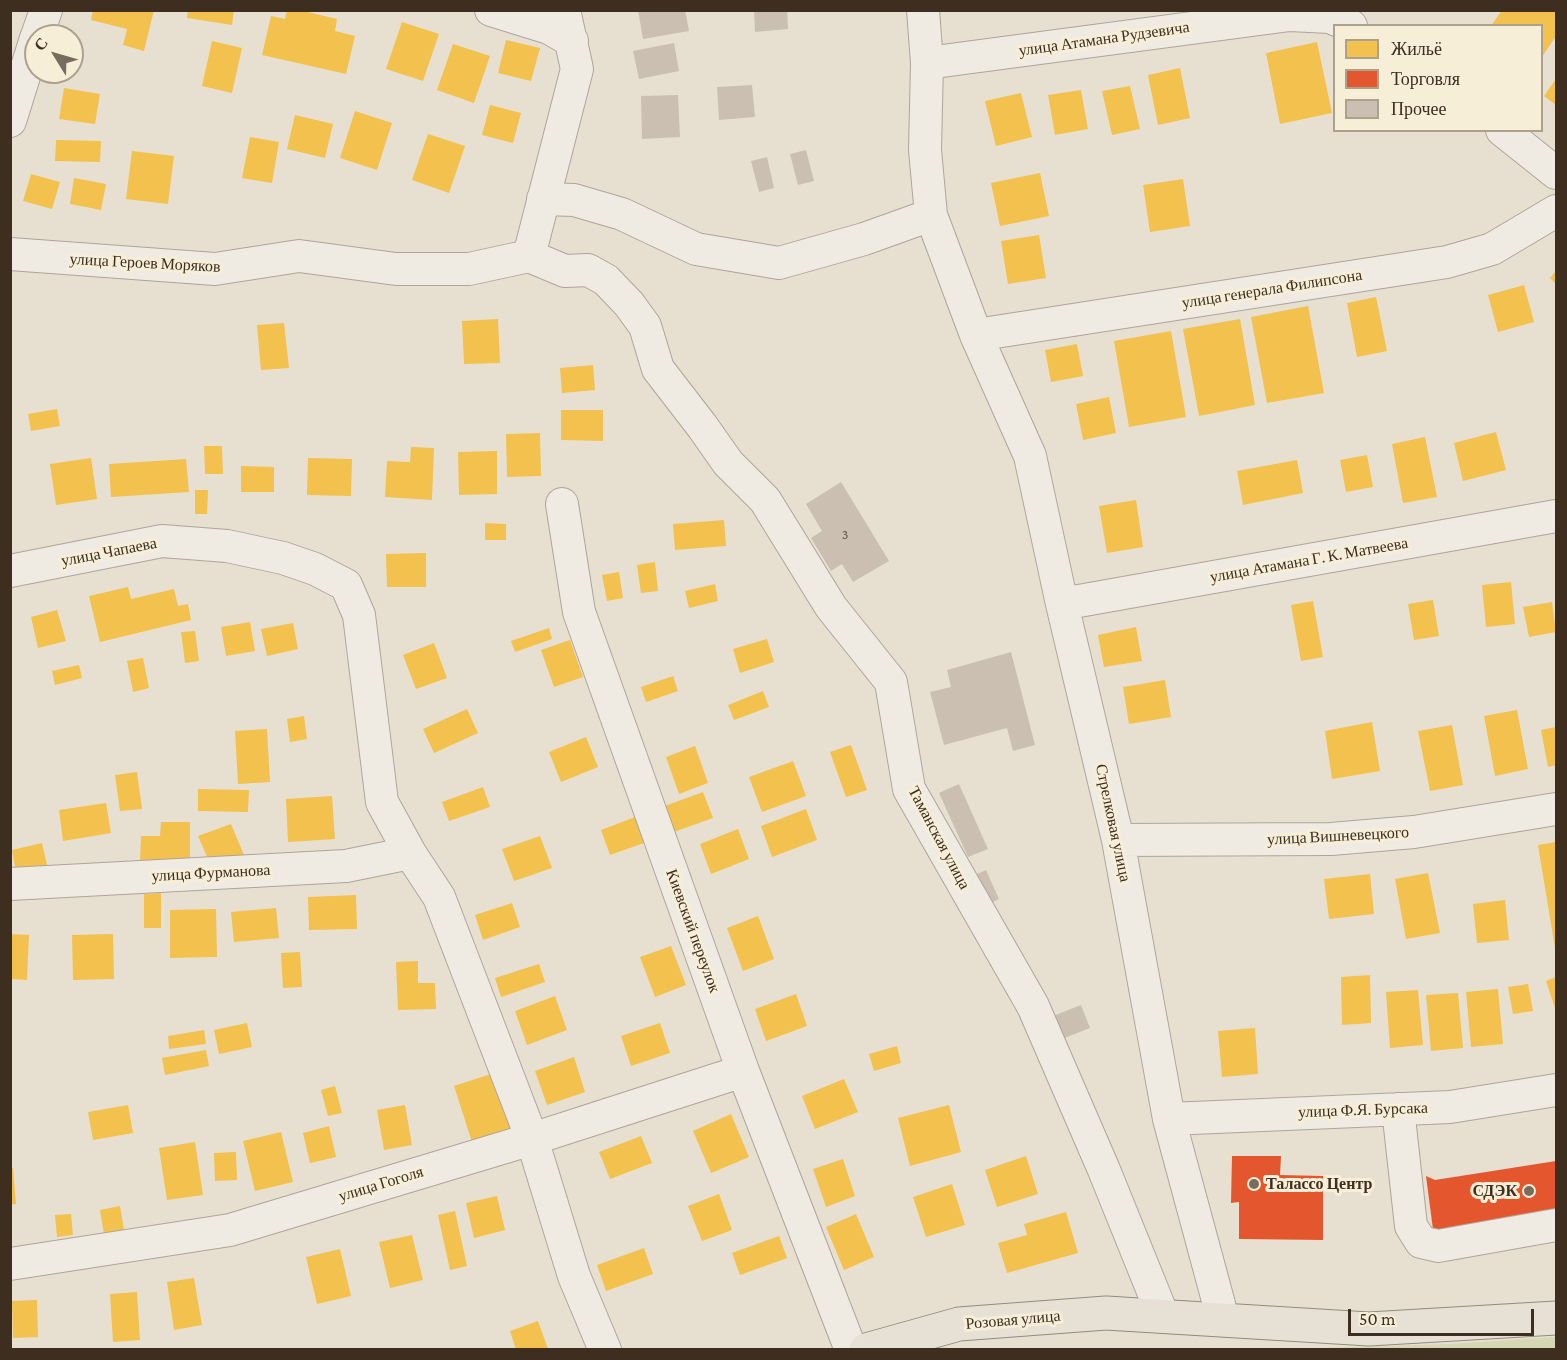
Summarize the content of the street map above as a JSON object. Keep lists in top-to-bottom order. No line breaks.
{"streets":{"main road":["Розовая улица"],"street":["улица Атамана Рудзевича","улица Героев Моряков","улица генерала Филипсона","улица Чапаева","улица Атамана Г. К. Матвеева","Стрелковая улица","улица Вишневецкого","Таманская улица","улица Фурманова","Киевский переулок","улица Ф.Я. Бурсака","улица Гоголя"]},"crossings":[["улица Атамана Рудзевича","Стрелковая улица"],["улица Героев Моряков","Таманская улица"],["улица генерала Филипсона","Стрелковая улица"],["улица Чапаева","улица Фурманова"],["улица Атамана Г. К. Матвеева","Стрелковая улица"],["Стрелковая улица","улица Вишневецкого"],["Стрелковая улица","улица Ф.Я. Бурсака"],["Стрелковая улица","Розовая улица"],["Таманская улица","Розовая улица"],["Киевский переулок","улица Гоголя"]],"places":["Талассо Центр","СДЭК"],"house_numbers":["3"],"legend":["Жильё","Торговля","Прочее"],"scale_bar":"50 m","north":"top left"}
